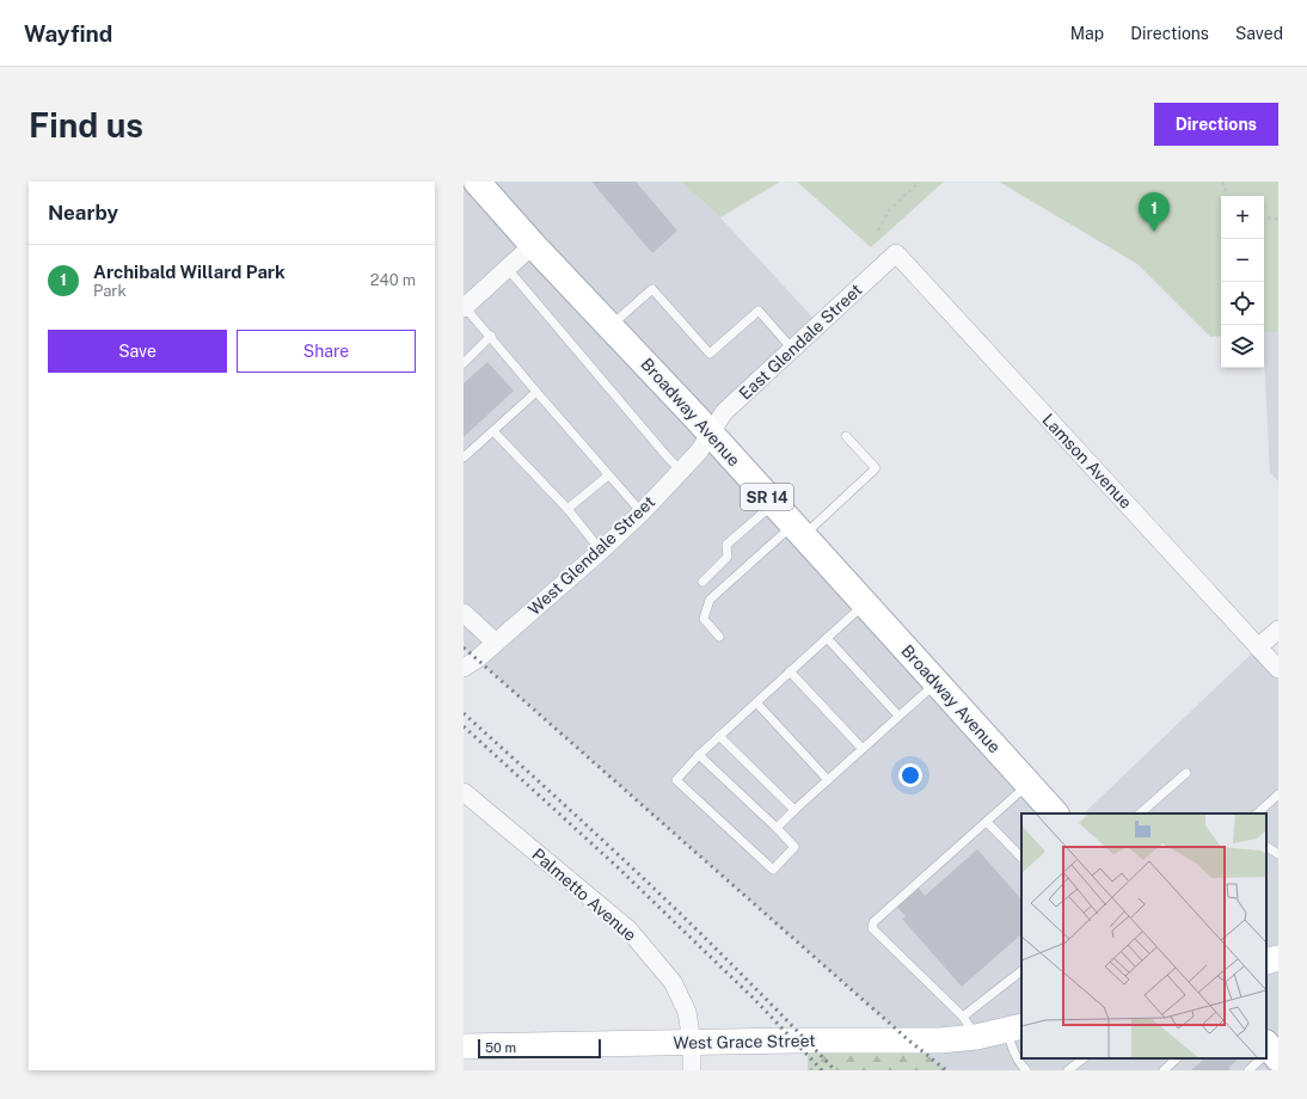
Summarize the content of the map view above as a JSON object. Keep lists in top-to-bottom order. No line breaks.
{"streets":{"main road":["Broadway Avenue","SR 14"],"street":["East Glendale Street","Lamson Avenue","West Glendale Street","Palmetto Avenue","West Grace Street"]},"crossings":[["East Glendale Street","Broadway Avenue"],["East Glendale Street","Lamson Avenue"],["East Glendale Street","West Glendale Street"],["Broadway Avenue","West Glendale Street"],["Palmetto Avenue","West Grace Street"]],"scale_bar":"50 m","page":{"header":"Wayfind","nav":["Map","Directions","Saved"],"buttons":["Directions",["Save","Share"]],"title":"Find us","heading":"Nearby","pins":"1","map_buttons":["+","−"],"list":[{"mark":"1","name":"Archibald Willard Park","note":"Park","value":"240 m"}],"scale":"50 m"}}
